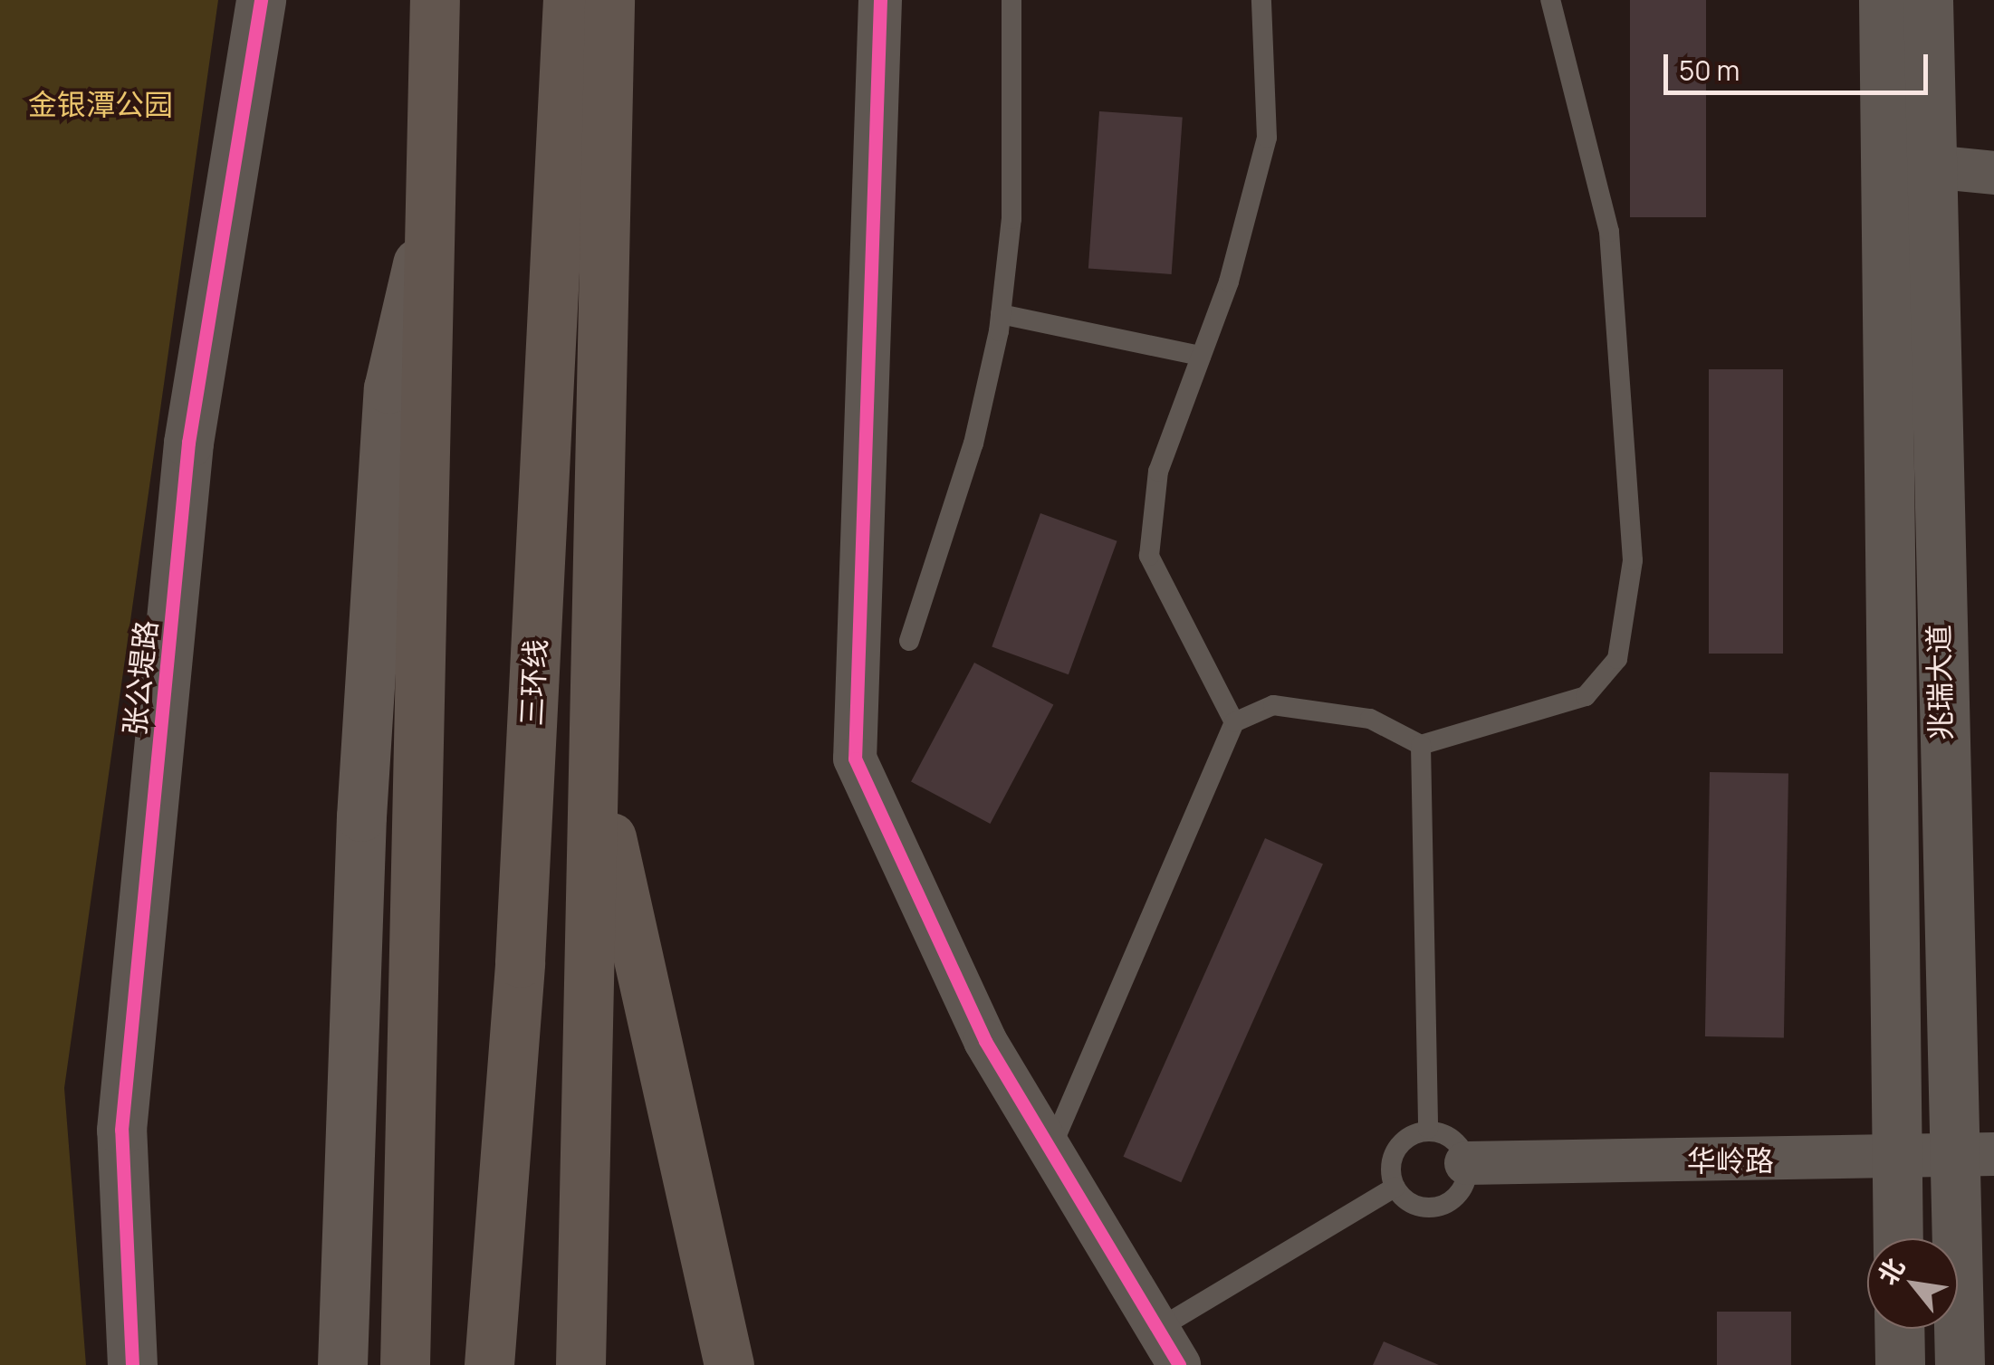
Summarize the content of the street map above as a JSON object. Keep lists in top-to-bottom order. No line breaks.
{"streets":{"highway":["三环线"],"street":["张公堤路","兆瑞大道","华岭路"]},"crossings":[["兆瑞大道","华岭路"]],"parks":["金银潭公园"],"scale_bar":"50 m","north":"top left"}
